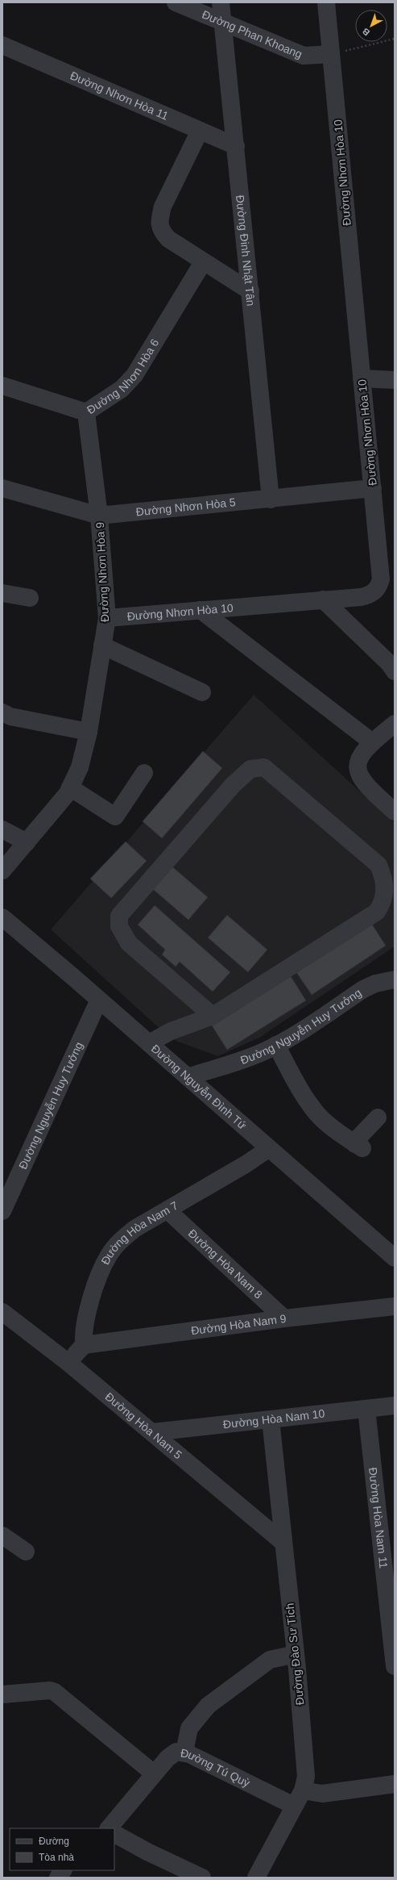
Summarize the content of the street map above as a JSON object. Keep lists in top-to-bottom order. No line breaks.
{"streets":{"street":["Đường Phan Khoang","Đường Nhơn Hòa 11","Đường Nhơn Hòa 10","Đường Đinh Nhật Tân","Đường Nhơn Hòa 6","Đường Nhơn Hòa 5","Đường Nhơn Hòa 9","Đường Nguyễn Huy Tưởng","Đường Nguyễn Đình Tứ","Đường Hòa Nam 7","Đường Hòa Nam 8","Đường Hòa Nam 9","Đường Hòa Nam 10","Đường Hòa Nam 5","Đường Hòa Nam 11","Đường Đào Sư Tích","Đường Tú Quỳ"]},"crossings":[["Đường Phan Khoang","Đường Nhơn Hòa 10"],["Đường Phan Khoang","Đường Đinh Nhật Tân"],["Đường Nhơn Hòa 11","Đường Đinh Nhật Tân"],["Đường Nhơn Hòa 10","Đường Nhơn Hòa 5"],["Đường Nhơn Hòa 10","Đường Nhơn Hòa 9"],["Đường Đinh Nhật Tân","Đường Nhơn Hòa 5"],["Đường Nhơn Hòa 6","Đường Nhơn Hòa 9"],["Đường Nhơn Hòa 5","Đường Nhơn Hòa 9"],["Đường Nguyễn Huy Tưởng","Đường Nguyễn Đình Tứ"],["Đường Nguyễn Đình Tứ","Đường Hòa Nam 7"],["Đường Hòa Nam 7","Đường Hòa Nam 8"],["Đường Hòa Nam 7","Đường Hòa Nam 9"],["Đường Hòa Nam 8","Đường Hòa Nam 9"],["Đường Hòa Nam 10","Đường Hòa Nam 5"],["Đường Hòa Nam 10","Đường Hòa Nam 11"],["Đường Hòa Nam 10","Đường Đào Sư Tích"],["Đường Hòa Nam 5","Đường Đào Sư Tích"],["Đường Đào Sư Tích","Đường Tú Quỳ"]],"legend":["Đường","Tòa nhà"],"north":"bottom left"}
